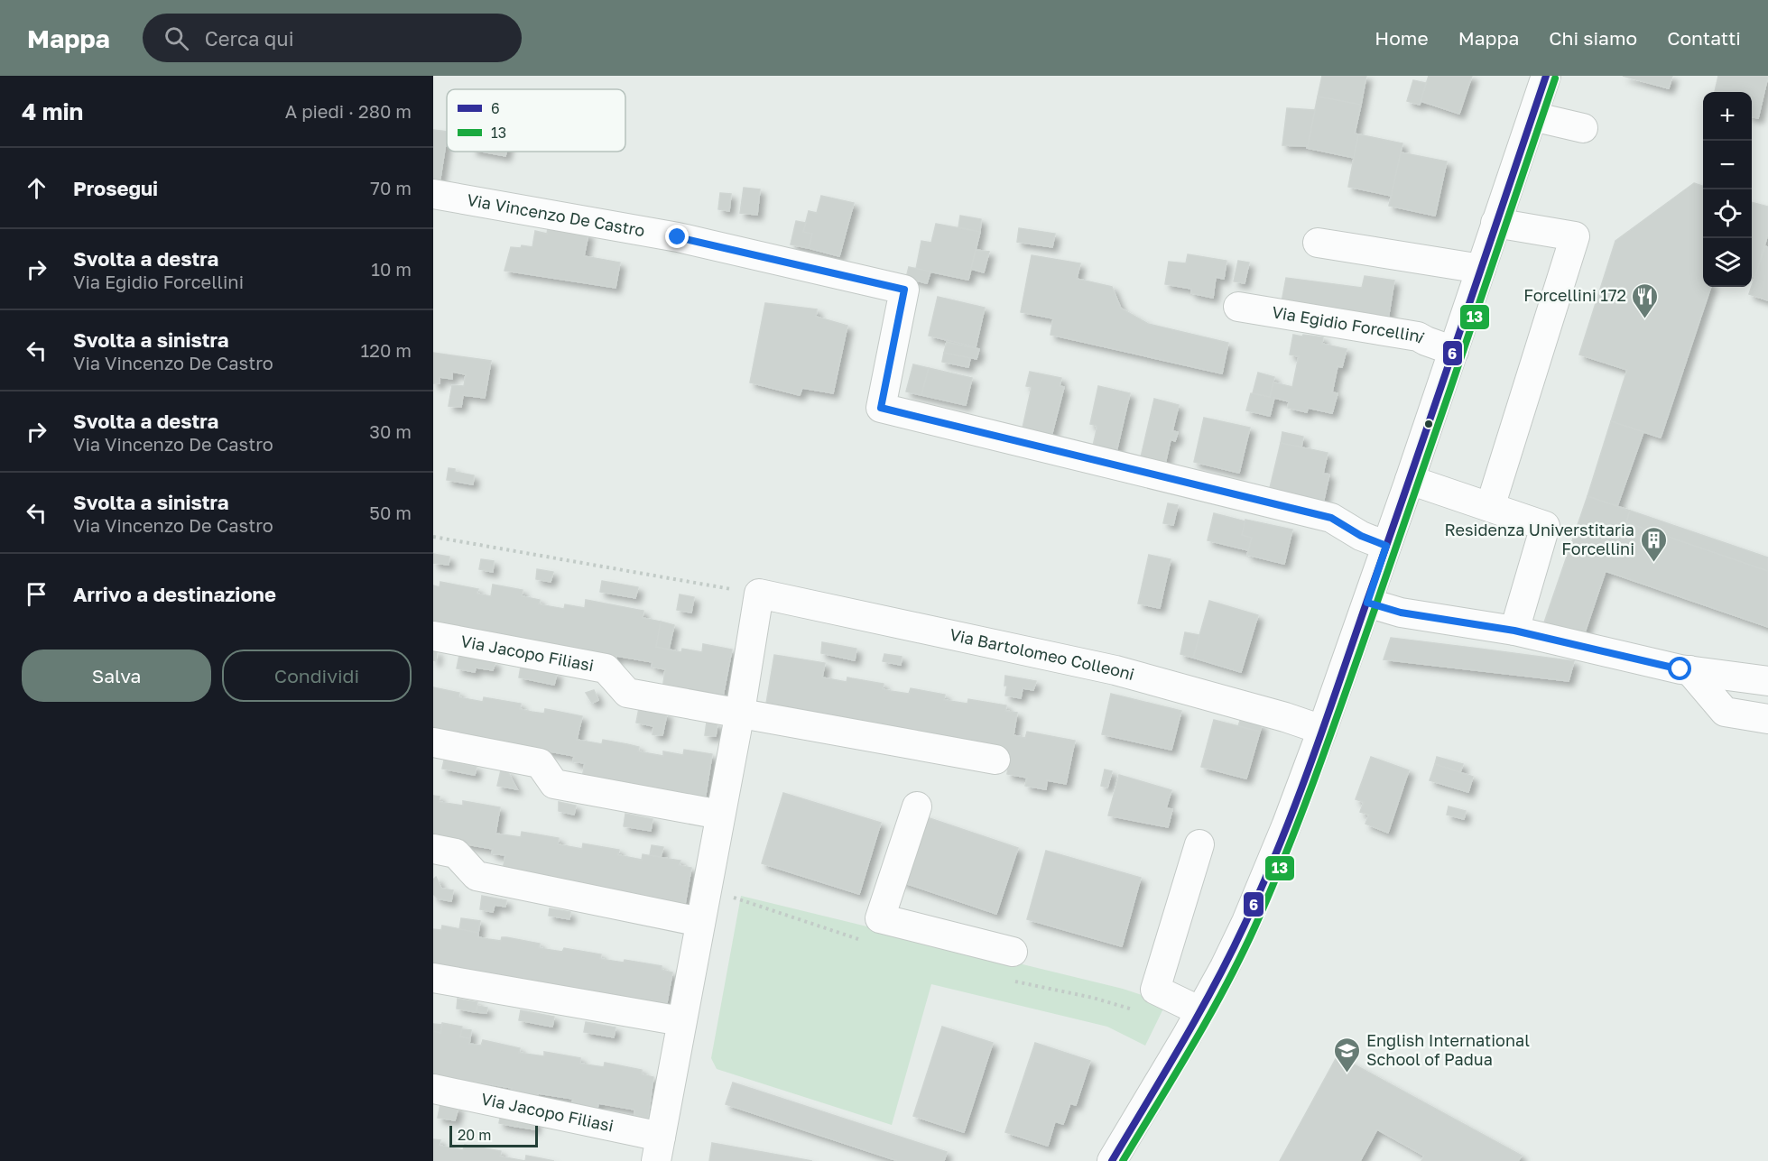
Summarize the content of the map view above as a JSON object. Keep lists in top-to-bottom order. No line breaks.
{"streets":{"street":["Via Vincenzo De Castro","Via Egidio Forcellini","Via Jacopo Filiasi","Via Bartolomeo Colleoni"]},"crossings":[["Via Jacopo Filiasi","Via Bartolomeo Colleoni"]],"places":{"restaurant":["Forcellini 172"],"building":["Residenza Universtitaria Forcellini"],"school or university":["English International School of Padua"]},"lines":["transit line 6","transit line 13"],"legend":["6","13"],"scale_bar":"20 m","page":{"header":"Mappa","search":"Cerca qui","nav":["Home","Mappa","Chi siamo","Contatti"],"heading":["4 min","A piedi · 280 m"],"map_buttons":["+","−"],"list":[["Prosegui","70 m"],["Svolta a destra","Via Egidio Forcellini","10 m"],["Svolta a sinistra","Via Vincenzo De Castro","120 m"],["Svolta a destra","Via Vincenzo De Castro","30 m"],["Svolta a sinistra","Via Vincenzo De Castro","50 m"],"Arrivo a destinazione"],"buttons":["Salva","Condividi"],"scale":"20 m"}}
